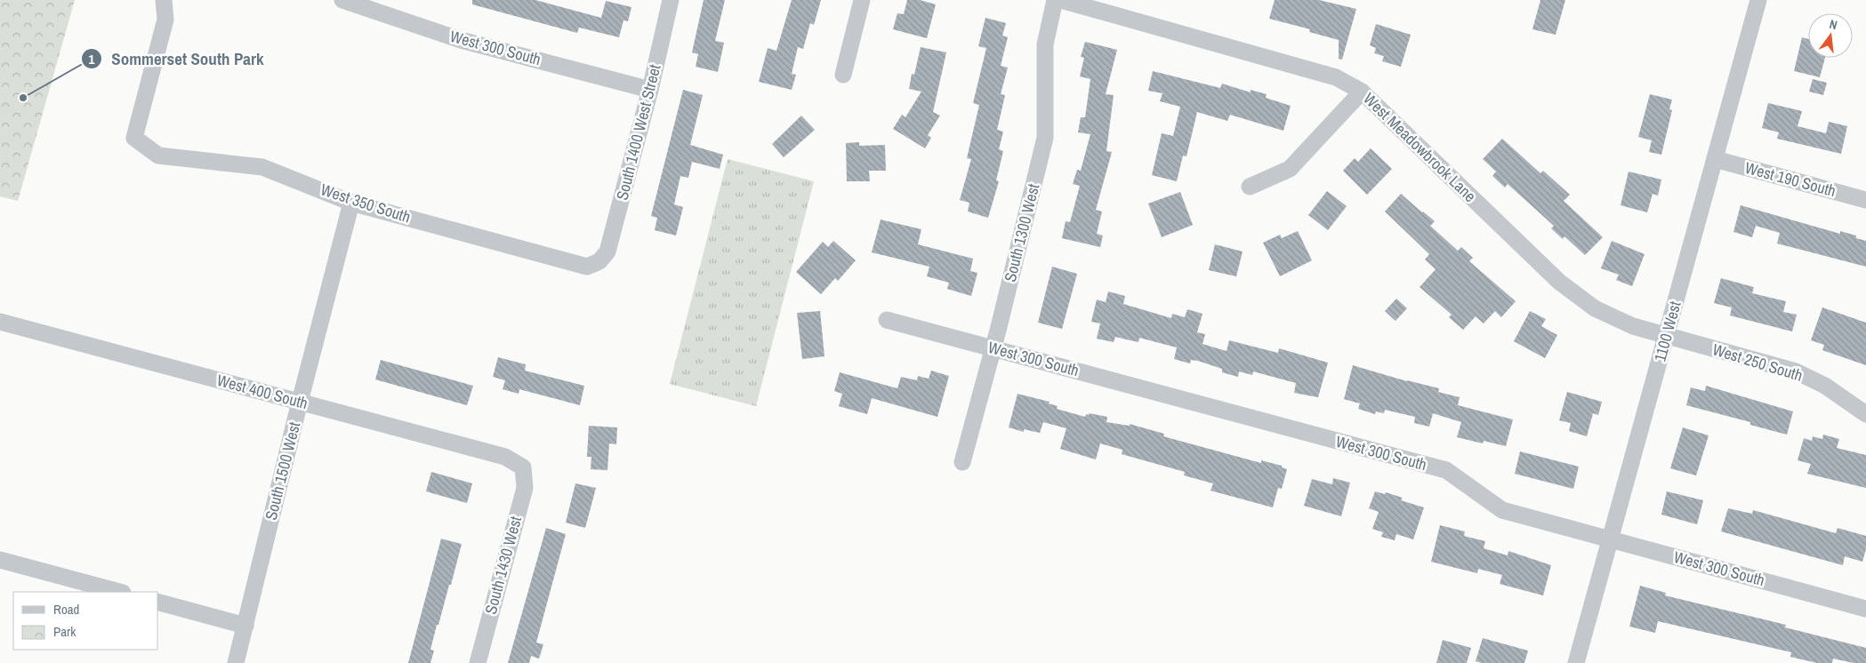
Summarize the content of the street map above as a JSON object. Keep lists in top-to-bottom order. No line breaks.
{"streets":{"street":["West 300 South","South 1400 West Street","West Meadowbrook Lane","West 190 South","West 350 South","South 1300 West","1100 West","West 250 South","West 400 South","South 1500 West","South 1430 West"]},"crossings":[["West 300 South","South 1400 West Street"],["West 300 South","South 1300 West"],["West 300 South","1100 West"],["South 1400 West Street","West 350 South"],["West Meadowbrook Lane","1100 West"],["West Meadowbrook Lane","West 250 South"],["West 190 South","1100 West"],["West 350 South","South 1500 West"],["1100 West","West 250 South"],["West 400 South","South 1500 West"],["West 400 South","South 1430 West"]],"places":["Sommerset South Park"],"legend":["Road","Park"],"north":"top"}
